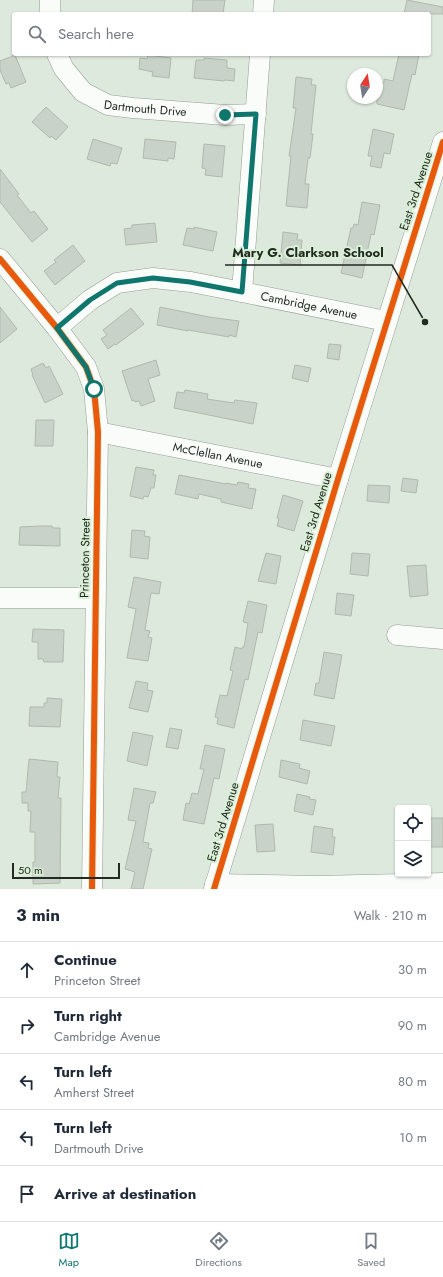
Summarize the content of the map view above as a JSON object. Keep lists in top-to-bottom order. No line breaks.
{"streets":{"street":["Dartmouth Drive","East 3rd Avenue","Cambridge Avenue","McClellan Avenue","Princeton Street"]},"crossings":[["East 3rd Avenue","Cambridge Avenue"],["East 3rd Avenue","McClellan Avenue"],["Cambridge Avenue","Princeton Street"],["McClellan Avenue","Princeton Street"]],"places":["Mary G. Clarkson School"],"scale_bar":"50 m","north":"top","page":{"search":"Search here","scale":"50 m","heading":["3 min","Walk · 210 m"],"list":[["Continue","Princeton Street","30 m"],["Turn right","Cambridge Avenue","90 m"],["Turn left","Amherst Street","80 m"],["Turn left","Dartmouth Drive","10 m"],"Arrive at destination"],"nav":["Map","Directions","Saved"]}}
